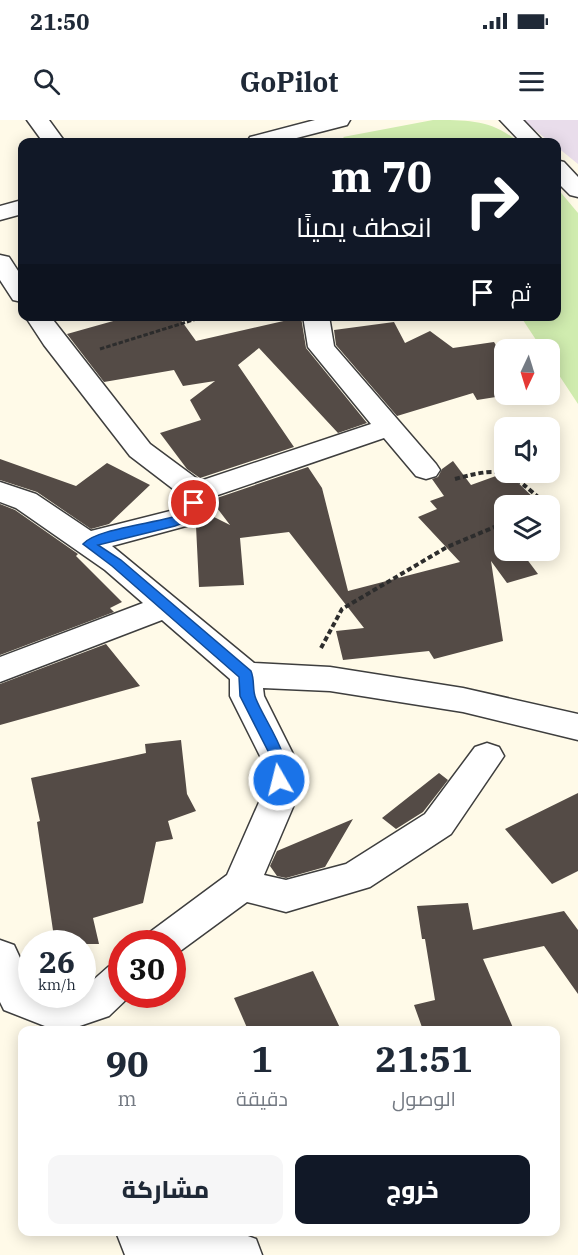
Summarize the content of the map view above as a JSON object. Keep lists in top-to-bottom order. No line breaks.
{"north":"bottom","page":{"status":"21:50","header":"GoPilot","turn":["70 m","انعطف يمينًا"],"then":"ثم","speed":"26 km/h","limit":"30","eta":["21:51","الوصول","1","دقيقة","90","m"],"buttons":["خروج","مشاركة"]}}
